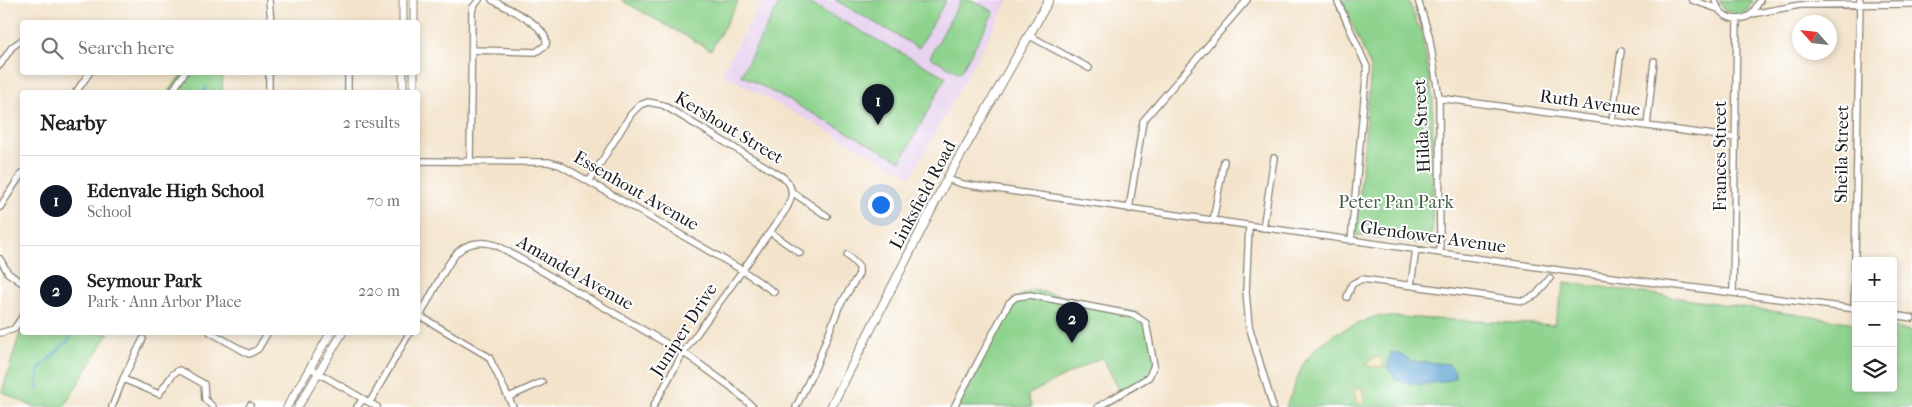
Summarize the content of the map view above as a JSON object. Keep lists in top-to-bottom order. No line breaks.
{"streets":{"main road":["Linksfield Road"],"street":["Ruth Avenue","Hilda Street","Kershout Street","Sheila Street","Frances Street","Essenhout Avenue","Glendower Avenue","Amandel Avenue","Juniper Drive"]},"crossings":[["Ruth Avenue","Hilda Street"],["Ruth Avenue","Frances Street"],["Hilda Street","Glendower Avenue"],["Kershout Street","Essenhout Avenue"],["Frances Street","Glendower Avenue"],["Essenhout Avenue","Juniper Drive"],["Linksfield Road","Glendower Avenue"],["Amandel Avenue","Juniper Drive"]],"parks":["Peter Pan Park"],"north":"top left","page":{"search":"Search here","pins":["1","2"],"heading":["Nearby","2 results"],"list":[{"mark":"1","name":"Edenvale High School","note":"School","value":"70 m"},{"mark":"2","name":"Seymour Park","note":"Park · Ann Arbor Place","value":"220 m"}],"map_buttons":["+","−"]}}
